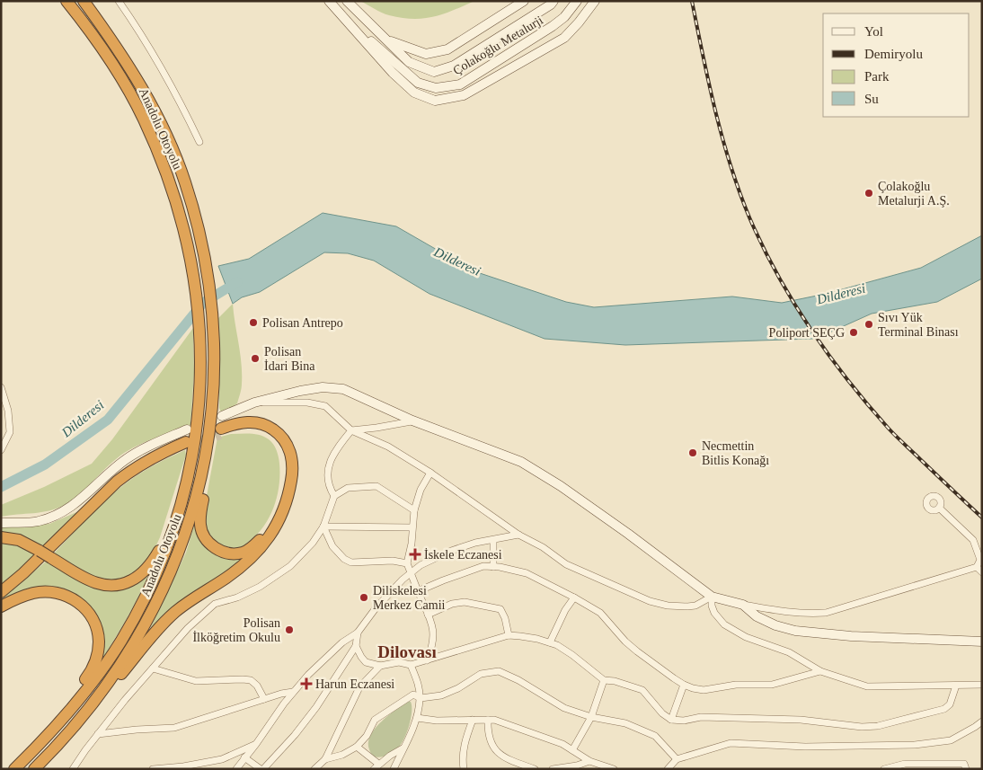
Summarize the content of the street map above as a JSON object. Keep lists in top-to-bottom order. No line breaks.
{"streets":{"highway":["Anadolu Otoyolu"],"main road":["Çolakoğlu Metalurji"]},"districts":["Dilovası"],"water":["Dilderesi"],"places":{"other":["Çolakoğlu Metalurji A.Ş.","Polisan Antrepo","Sıvı Yük Terminal Binası","Poliport SEÇG","Polisan İdari Bina","Necmettin Bitlis Konağı","Diliskelesi Merkez Camii","Polisan İlköğretim Okulu"],"health":["İskele Eczanesi","Harun Eczanesi"]},"legend":["Yol","Demiryolu","Park","Su"]}
